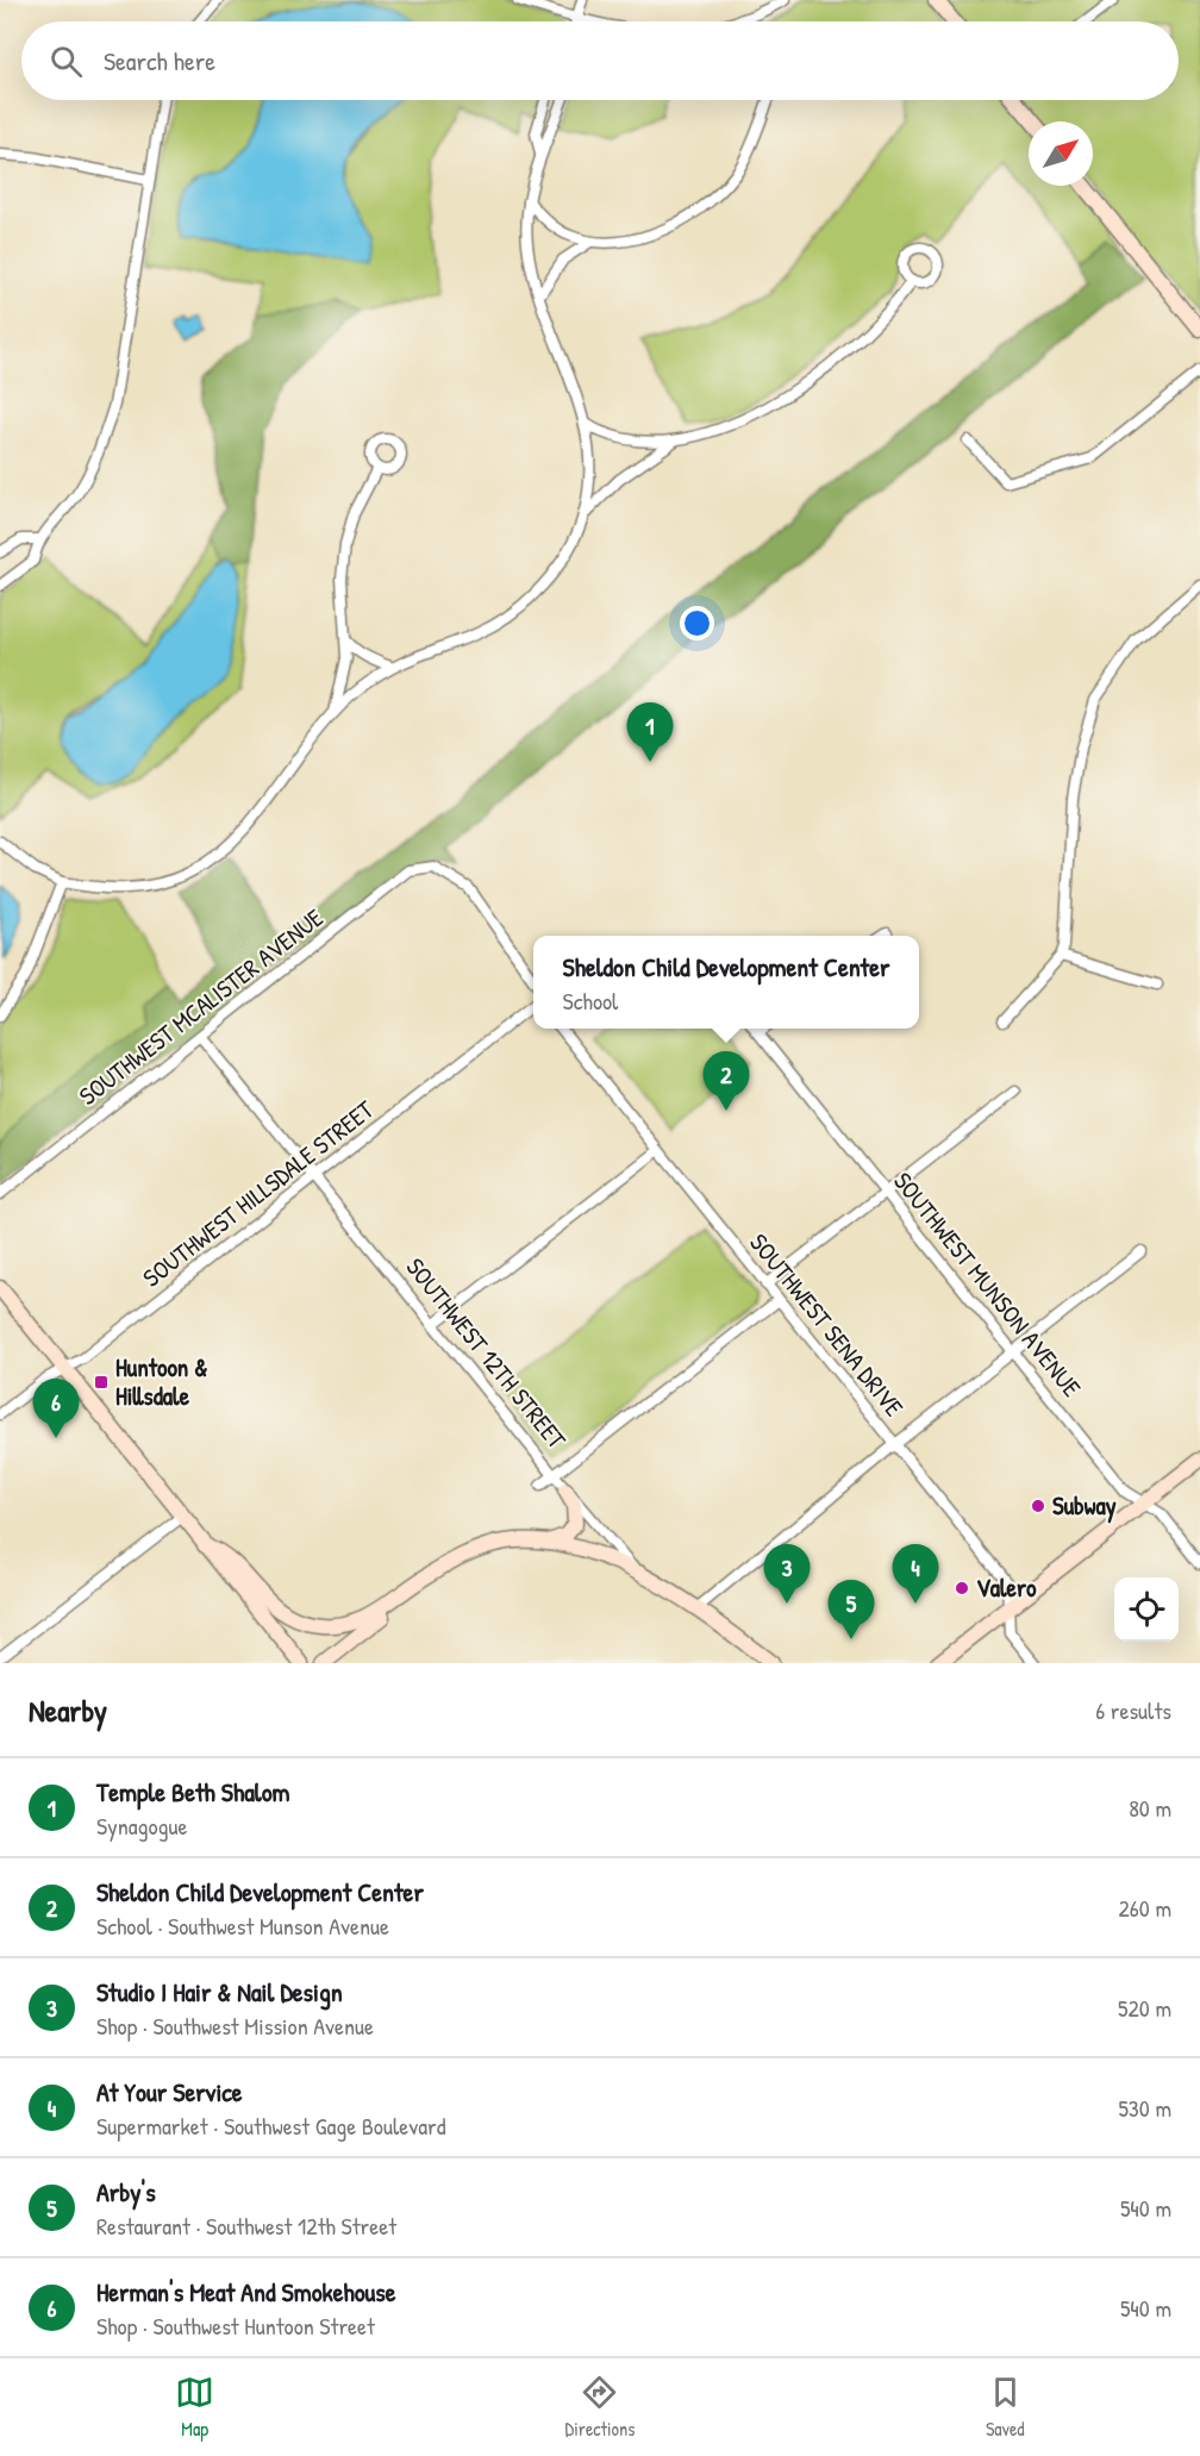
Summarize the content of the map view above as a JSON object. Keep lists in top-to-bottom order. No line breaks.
{"streets":{"main road":["SOUTHWEST 12TH STREET"],"street":["SOUTHWEST MCALISTER AVENUE","SOUTHWEST HILLSDALE STREET","SOUTHWEST MUNSON AVENUE","SOUTHWEST SENA DRIVE"]},"crossings":[["SOUTHWEST MCALISTER AVENUE","SOUTHWEST 12TH STREET"],["SOUTHWEST HILLSDALE STREET","SOUTHWEST 12TH STREET"]],"places":{"transit":["Huntoon & Hillsdale"],"other":["Subway","Valero"]},"north":"top right","page":{"search":"Search here","pins":["1","2","6","3","4","5"],"popup":["Sheldon Child Development Center","School"],"heading":["Nearby","6 results"],"list":[{"mark":"1","name":"Temple Beth Shalom","note":"Synagogue","value":"80 m"},{"mark":"2","name":"Sheldon Child Development Center","note":"School · Southwest Munson Avenue","value":"260 m"},{"mark":"3","name":"Studio I Hair & Nail Design","note":"Shop · Southwest Mission Avenue","value":"520 m"},{"mark":"4","name":"At Your Service","note":"Supermarket · Southwest Gage Boulevard","value":"530 m"},{"mark":"5","name":"Arby's","note":"Restaurant · Southwest 12th Street","value":"540 m"},{"mark":"6","name":"Herman's Meat And Smokehouse","note":"Shop · Southwest Huntoon Street","value":"540 m"}],"nav":["Map","Directions","Saved"]}}
